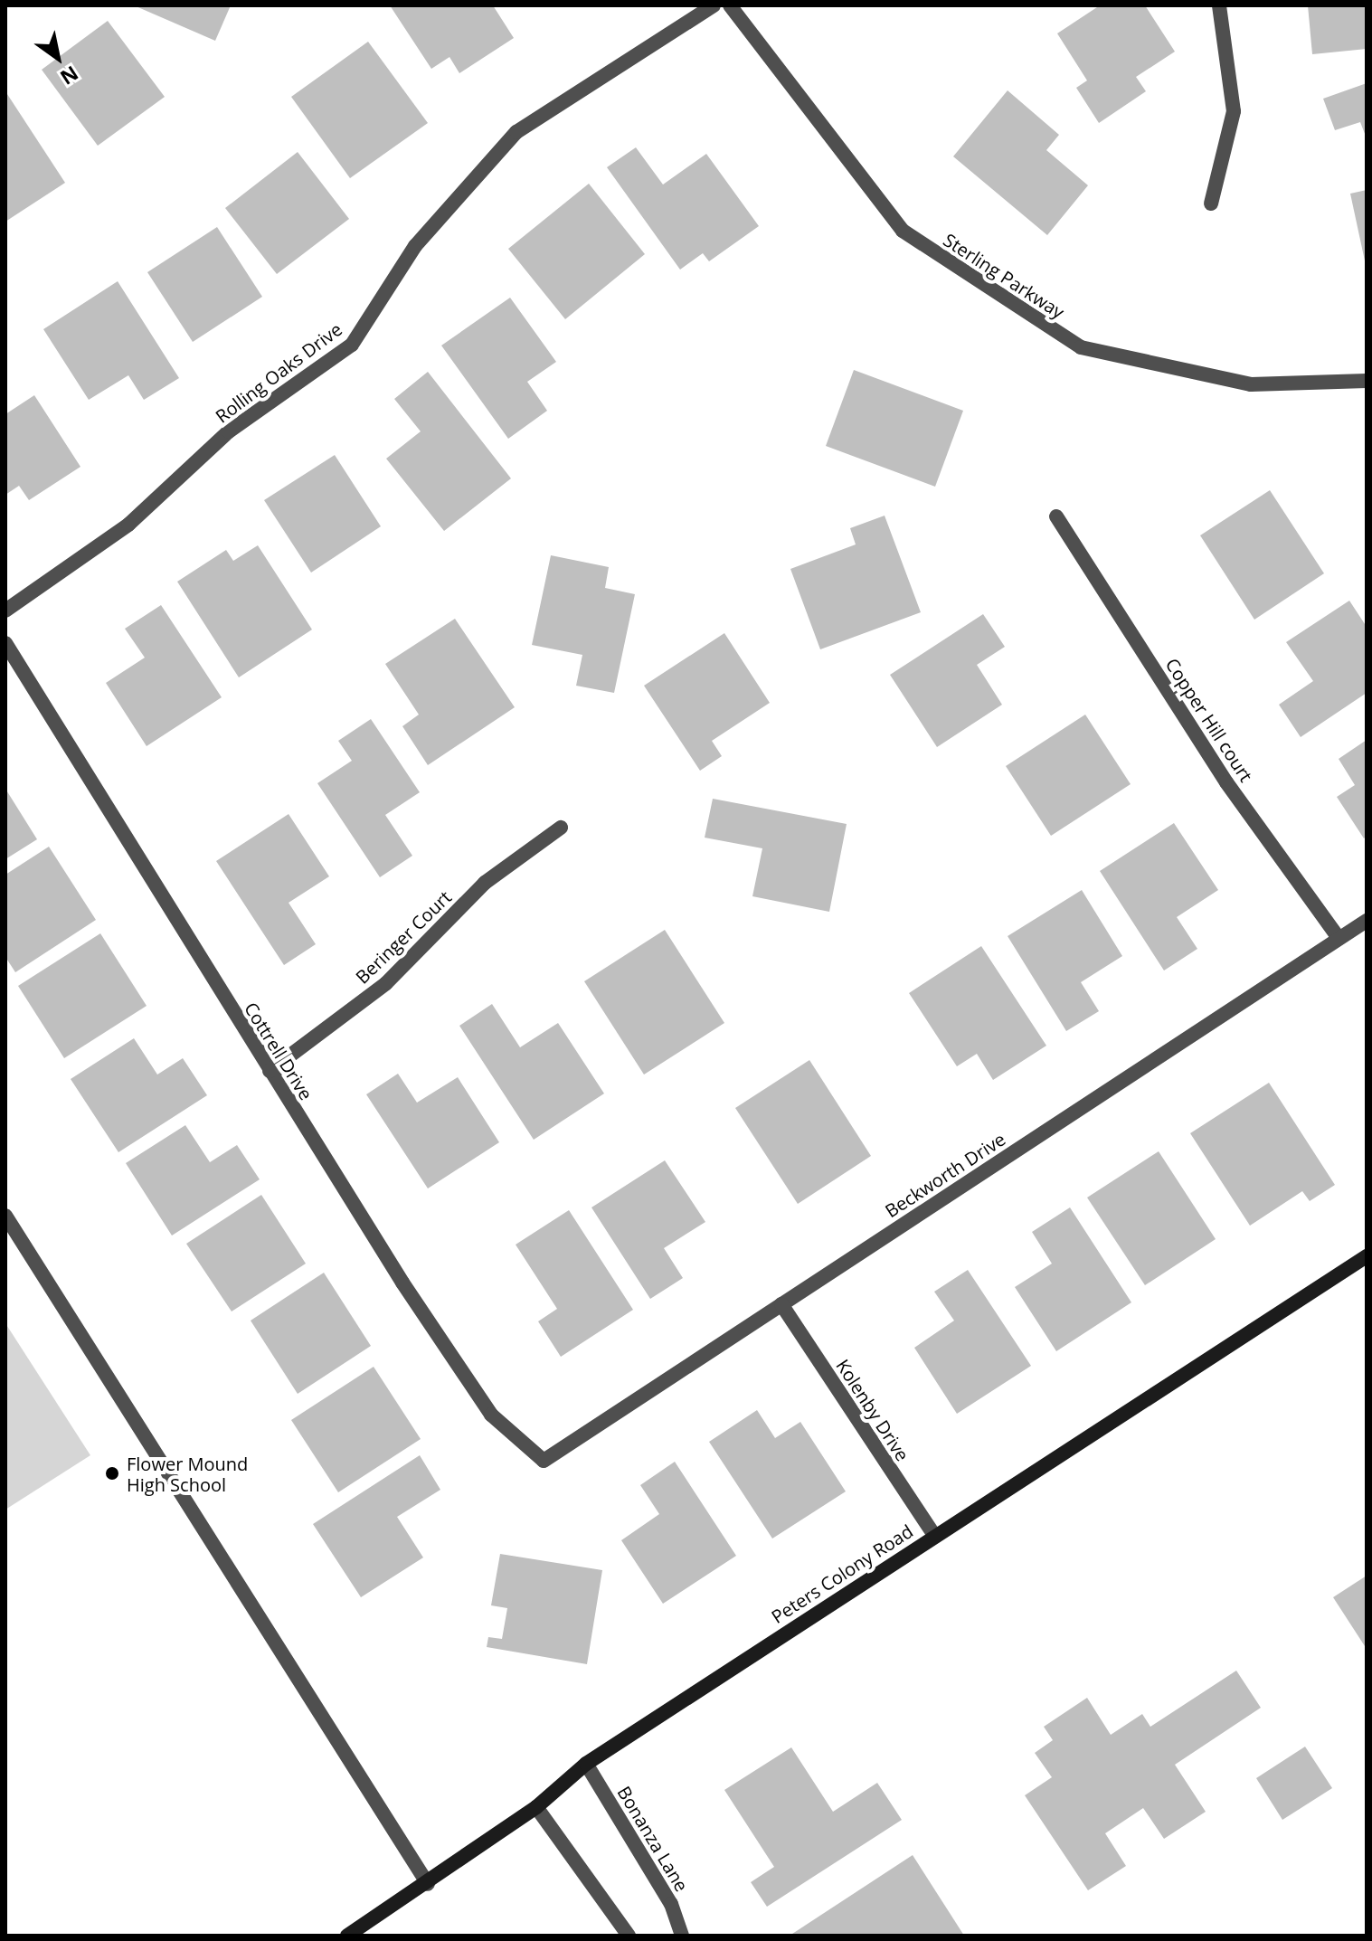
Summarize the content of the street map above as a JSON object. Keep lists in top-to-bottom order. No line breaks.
{"streets":{"street":["Sterling Parkway","Rolling Oaks Drive","Copper Hill court","Beringer Court","Cottrell Drive","Beckworth Drive","Kolenby Drive","Peters Colony Road","Bonanza Lane"]},"crossings":[["Copper Hill court","Beckworth Drive"],["Beringer Court","Cottrell Drive"],["Cottrell Drive","Beckworth Drive"],["Beckworth Drive","Kolenby Drive"],["Kolenby Drive","Peters Colony Road"],["Peters Colony Road","Bonanza Lane"]],"places":["Flower Mound High School"],"north":"bottom right"}
